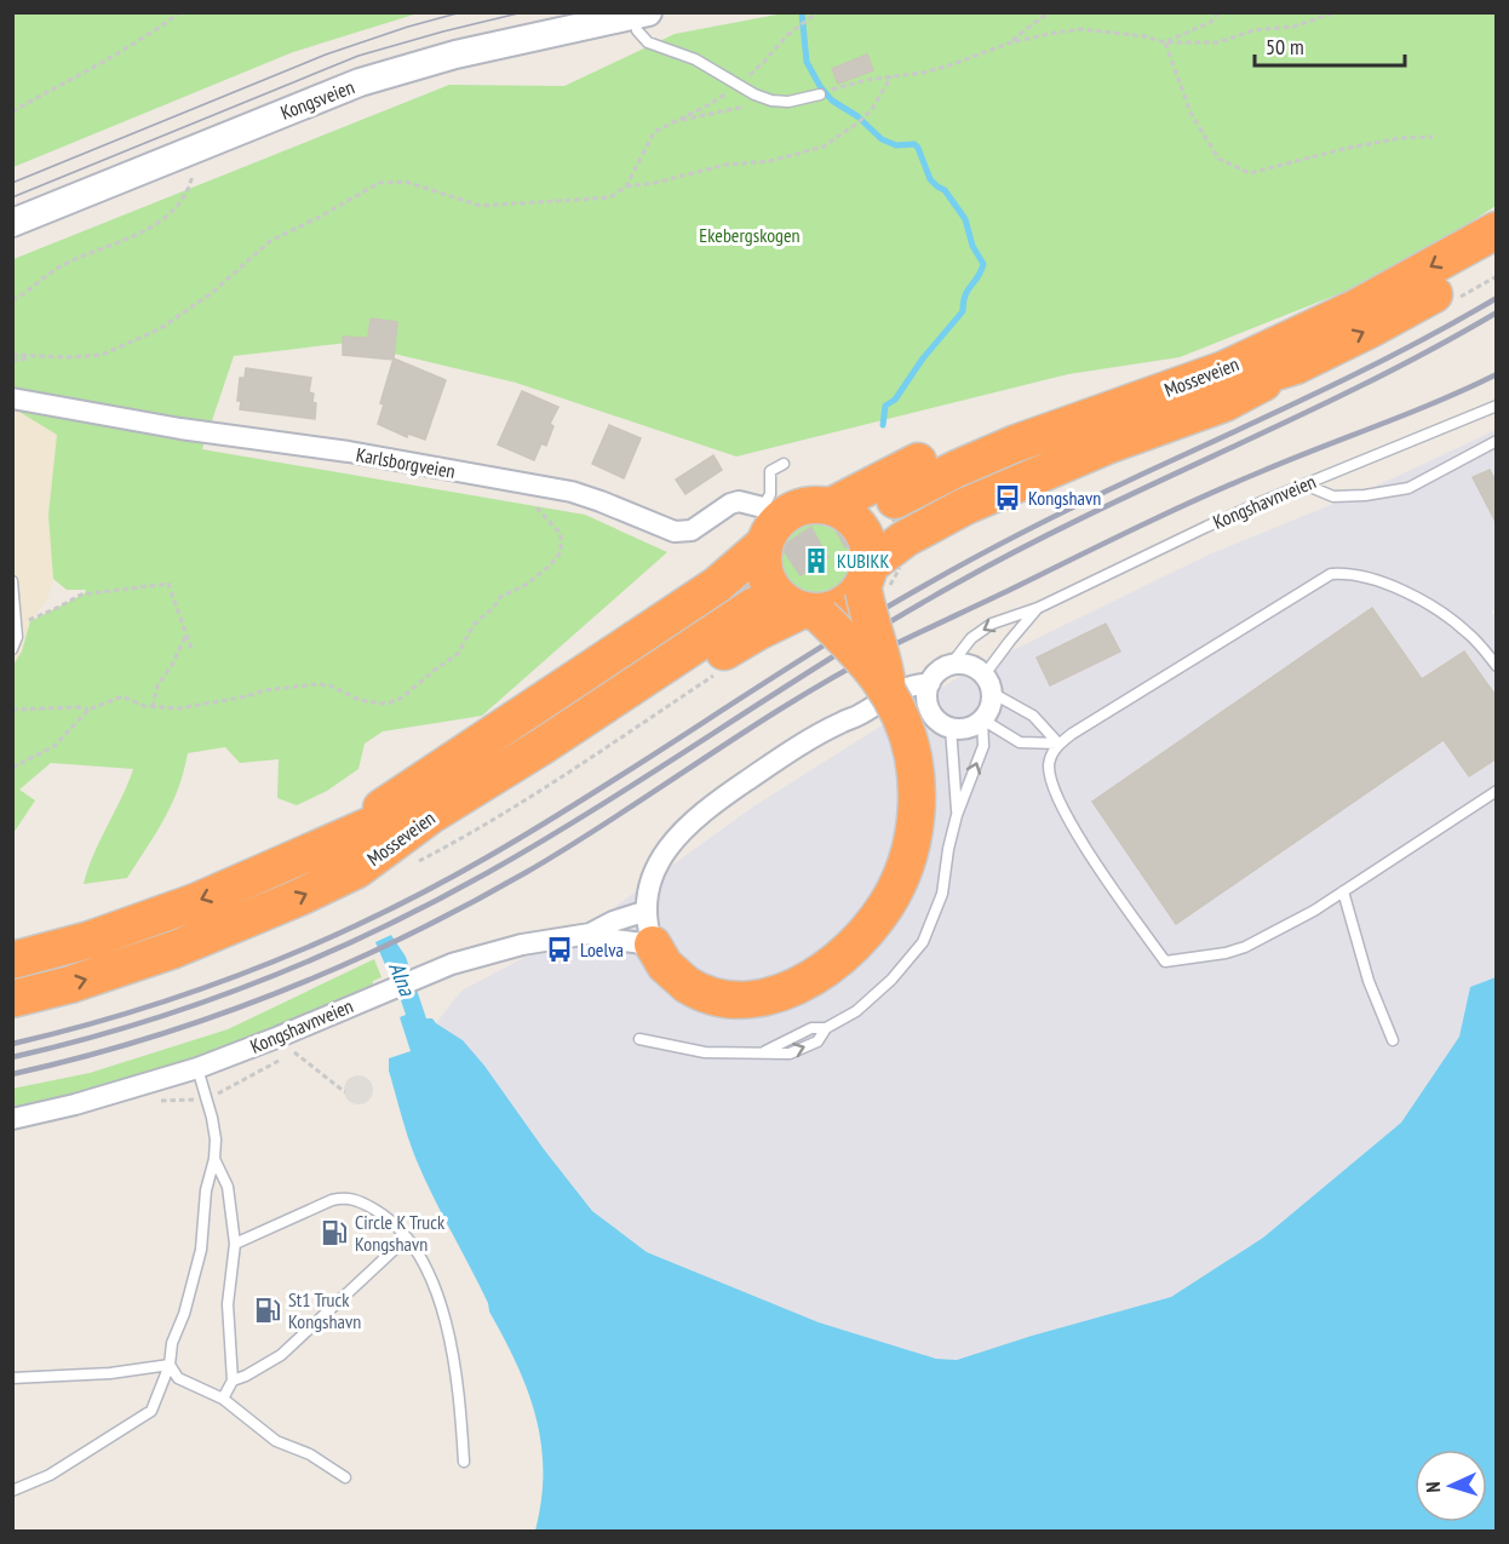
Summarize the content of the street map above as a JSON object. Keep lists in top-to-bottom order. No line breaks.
{"streets":{"highway":["Mosseveien"],"main road":["Kongsveien"],"street":["Karlsborgveien","Kongshavnveien"]},"water":["Alna"],"parks":["Ekebergskogen"],"places":{"bus stop":["Kongshavn","Loelva"],"building":["KUBIKK"],"fuel station":["Circle K Truck Kongshavn","St1 Truck Kongshavn"]},"scale_bar":"50 m","north":"left"}
